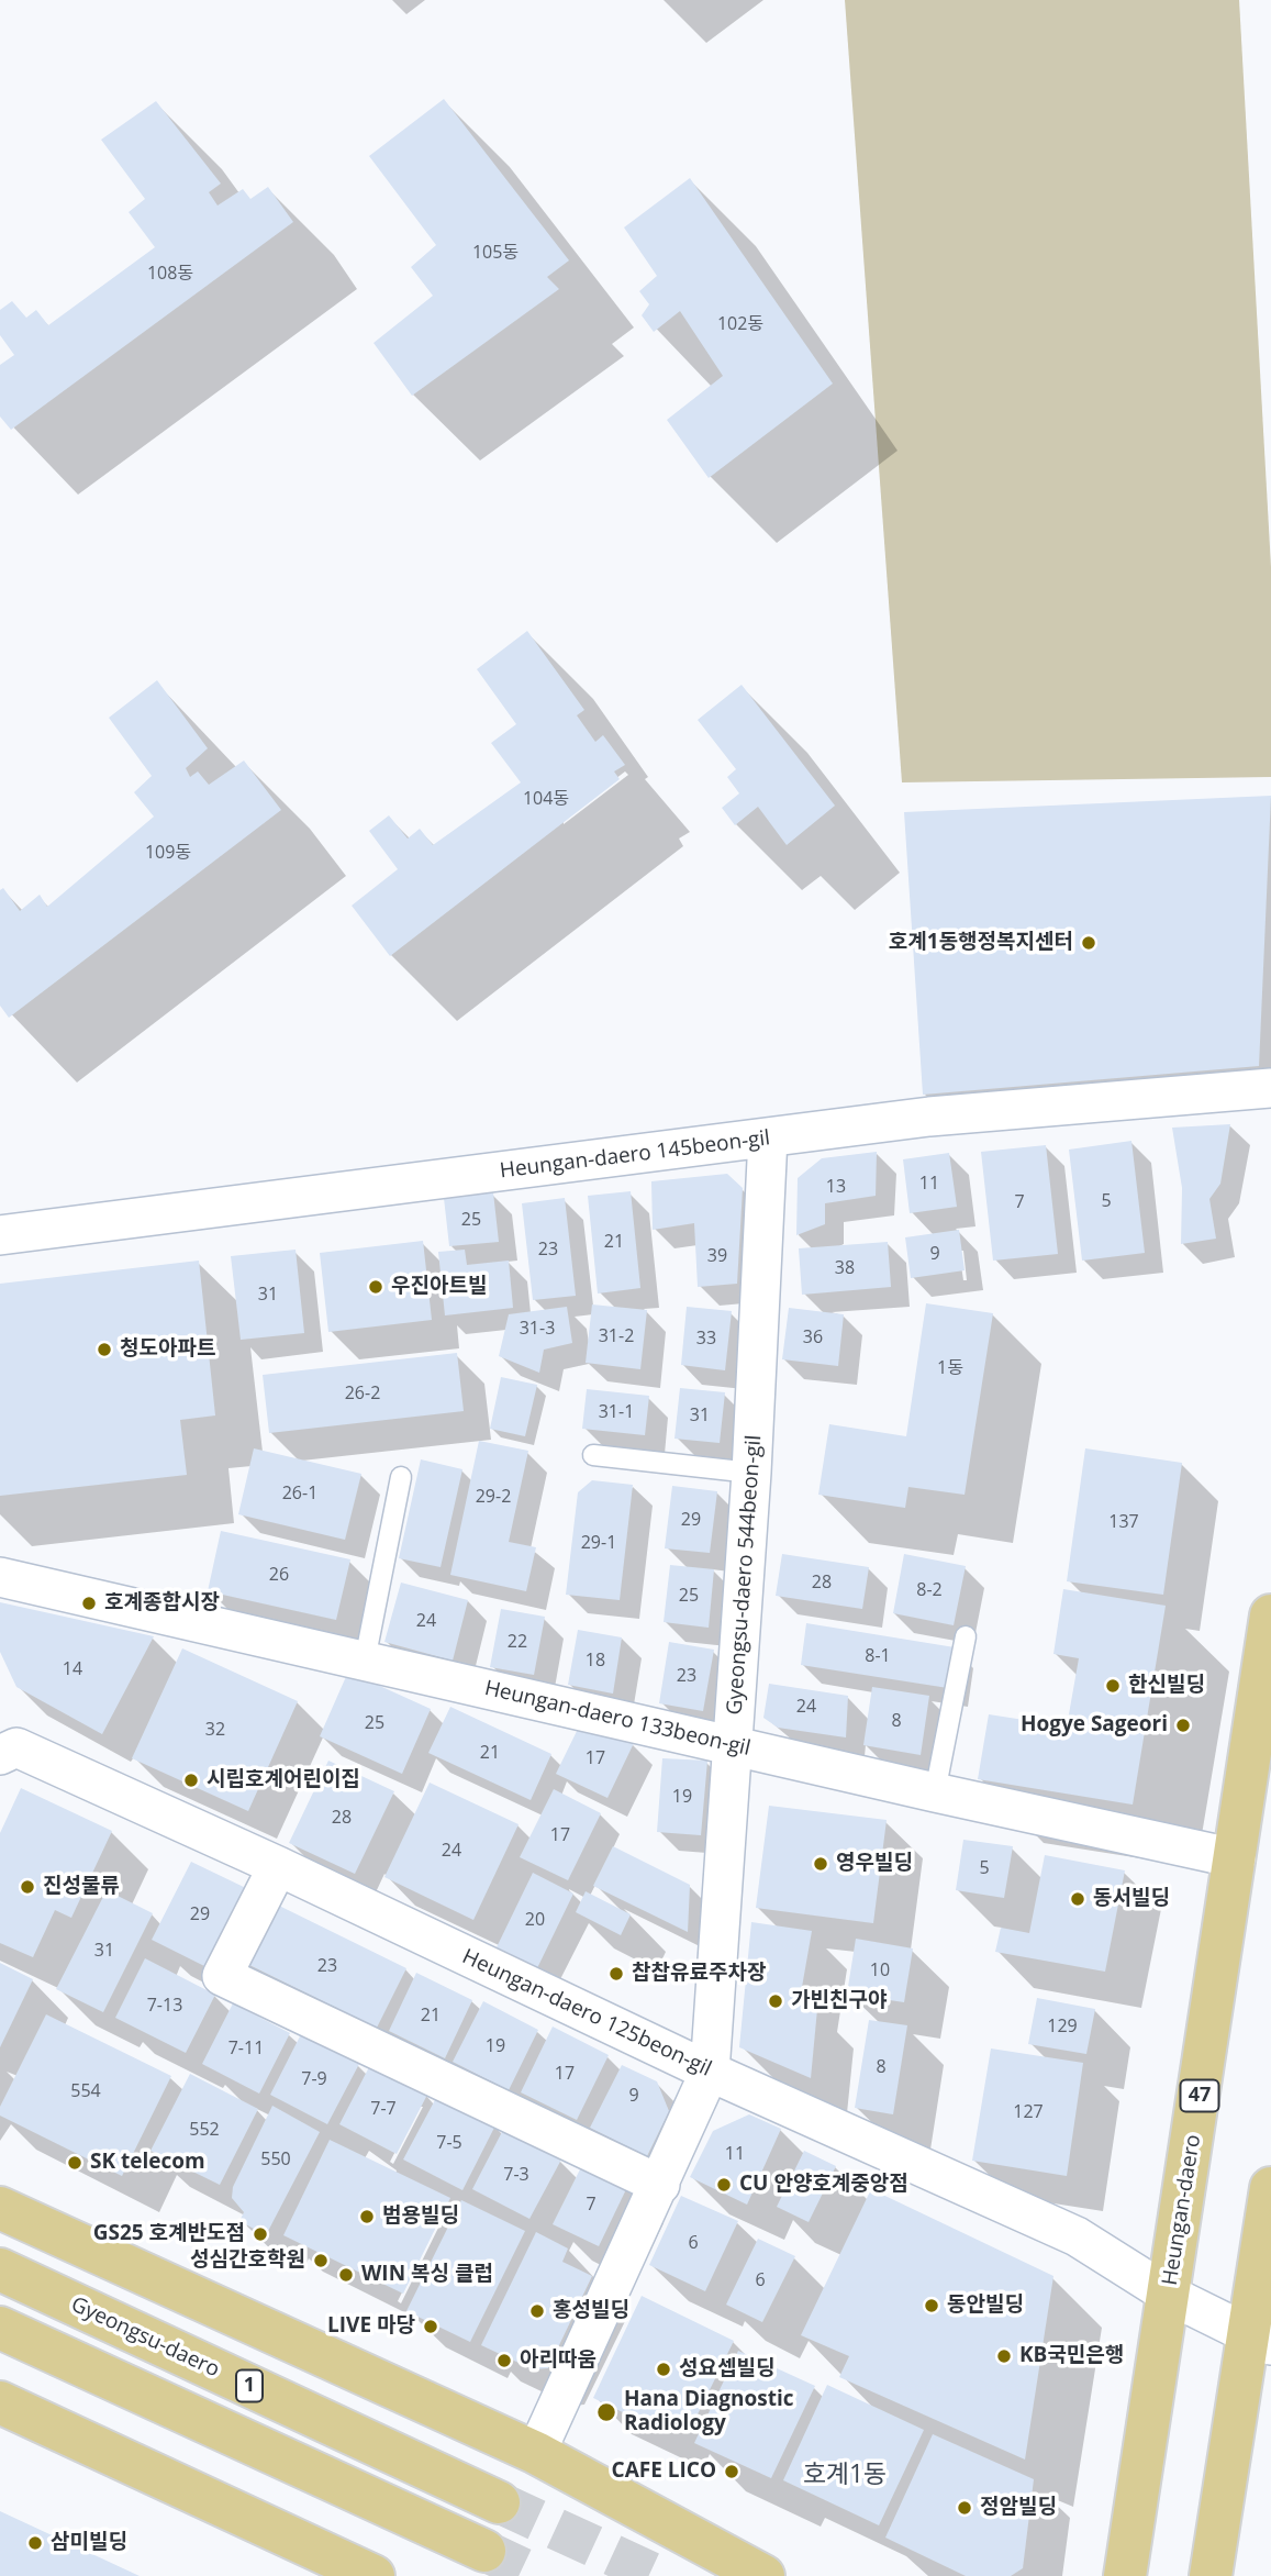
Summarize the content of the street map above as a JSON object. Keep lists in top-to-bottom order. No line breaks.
{"streets":{"main road":["47","Heungan-daero","Gyeongsu-daero","1"],"street":["Heungan-daero 145beon-gil","Gyeongsu-daero 544beon-gil","Heungan-daero 133beon-gil","Heungan-daero 125beon-gil"]},"crossings":[["Heungan-daero 145beon-gil","Gyeongsu-daero 544beon-gil"],["Gyeongsu-daero 544beon-gil","Heungan-daero 133beon-gil"],["Gyeongsu-daero 544beon-gil","Heungan-daero 125beon-gil"],["Heungan-daero 133beon-gil","Heungan-daero"],["Heungan-daero 125beon-gil","Heungan-daero"]],"districts":["호계1동"],"places":["호계1동행정복지센터","우진아트빌","청도아파트","호계종합시장","한신빌딩","Hogye Sageori","시립호계어린이집","영우빌딩","진성물류","동서빌딩","찹찹유료주차장","가빈친구야","SK telecom","CU 안양호계중앙점","범용빌딩","GS25 호계반도점","성심간호학원","WIN 복싱 클럽","동안빌딩","홍성빌딩","LIVE 마당","KB국민은행","아리따움","성요셉빌딩","Hana Diagnostic Radiology","CAFE LICO","정암빌딩","삼미빌딩"],"house_numbers":["105동","108동","102동","104동","109동","11","13","5","7","25","21","23","9","39","38","31","31-3","31-2","36","33","1동","26-2","31-1","31","26-1","29-2","29","137","29-1","26","28","8-2","25","24","22","8-1","18","14","23","24","8","25","32","21","17","19","28","17","24","5","29","20","31","23","10","7-13","21","129","19","7-11","8","17","7-9","554","9","7-7","127","552","7-5","11","550","7-3","7","6","6"]}
